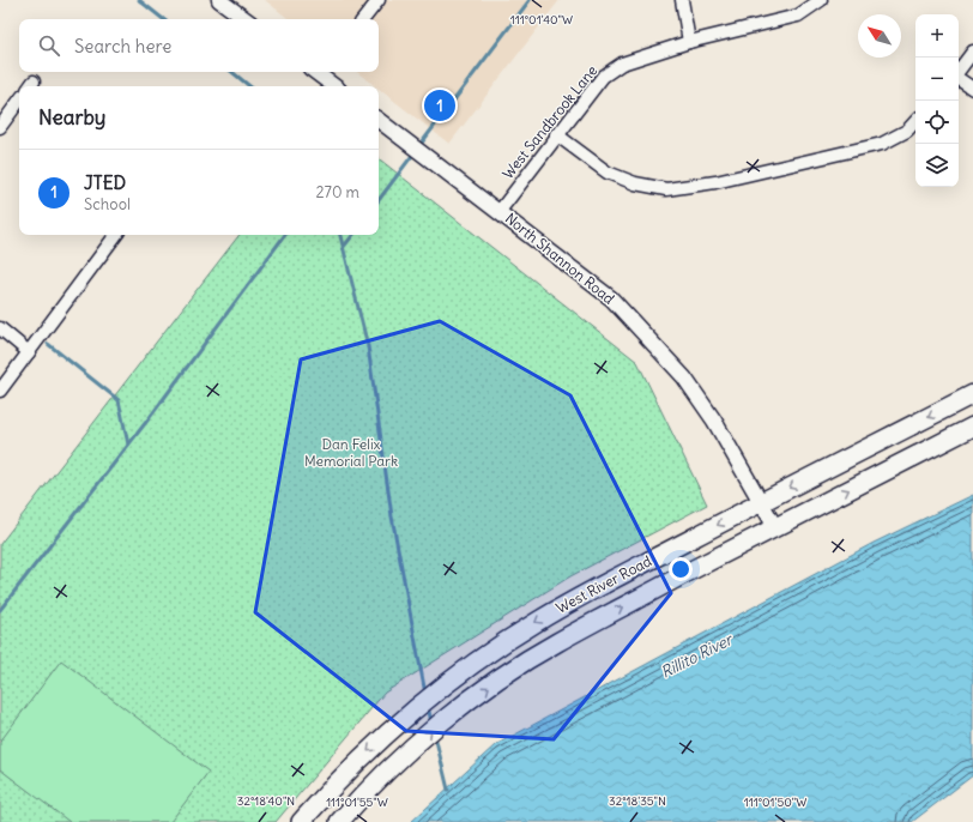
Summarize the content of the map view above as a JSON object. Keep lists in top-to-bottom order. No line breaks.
{"streets":{"main road":["West River Road"],"street":["West Sandbrook Lane","North Shannon Road"]},"crossings":[["West Sandbrook Lane","North Shannon Road"],["North Shannon Road","West River Road"]],"water":["Rillito River"],"parks":["Dan Felix Memorial Park"],"north":"top left","page":{"map_buttons":["+","−"],"search":"Search here","heading":"Nearby","pins":"1","list":[{"mark":"1","name":"JTED","note":"School","value":"270 m"}]},"coordinates":["111°01'40\"W","32°18'40\"N","32°18'35\"N","111°01'55\"W","111°01'50\"W"]}
